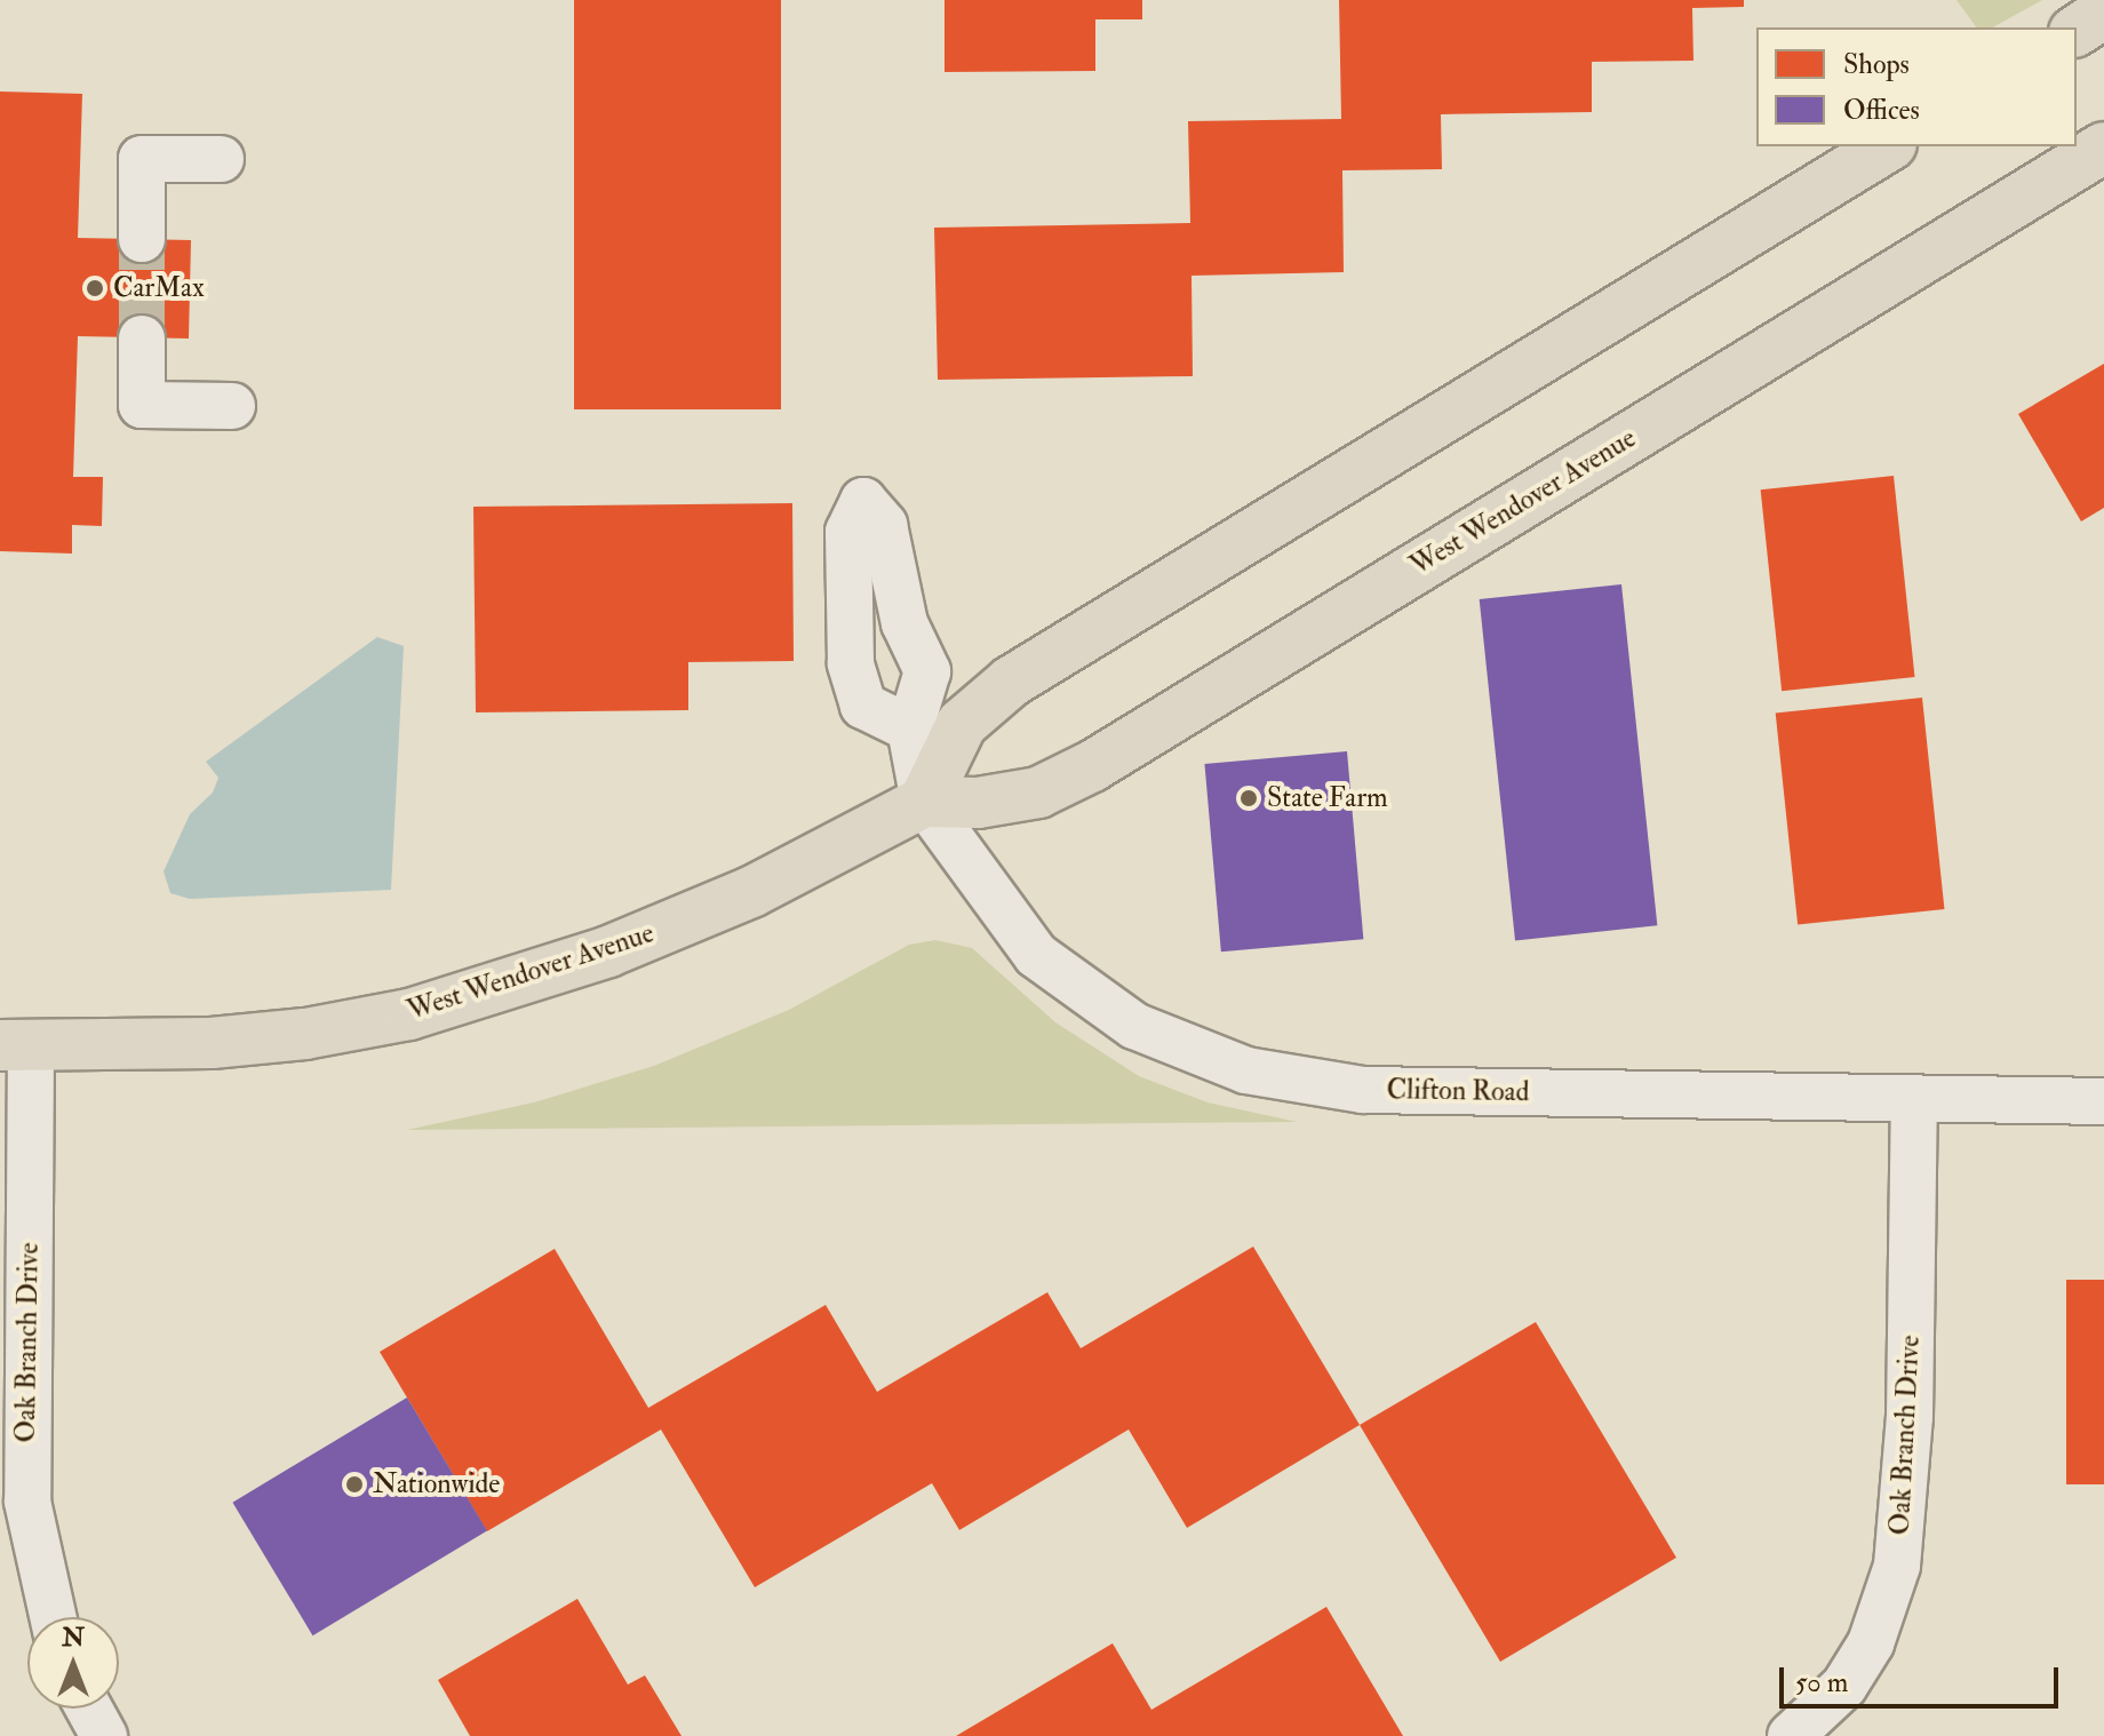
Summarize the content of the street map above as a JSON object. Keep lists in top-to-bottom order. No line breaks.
{"streets":{"highway":["West Wendover Avenue"],"street":["Clifton Road","Oak Branch Drive"]},"crossings":[["West Wendover Avenue","Clifton Road"],["West Wendover Avenue","Oak Branch Drive"],["Clifton Road","Oak Branch Drive"]],"places":["CarMax","State Farm","Nationwide"],"legend":["Shops","Offices"],"scale_bar":"50 m","north":"top"}
